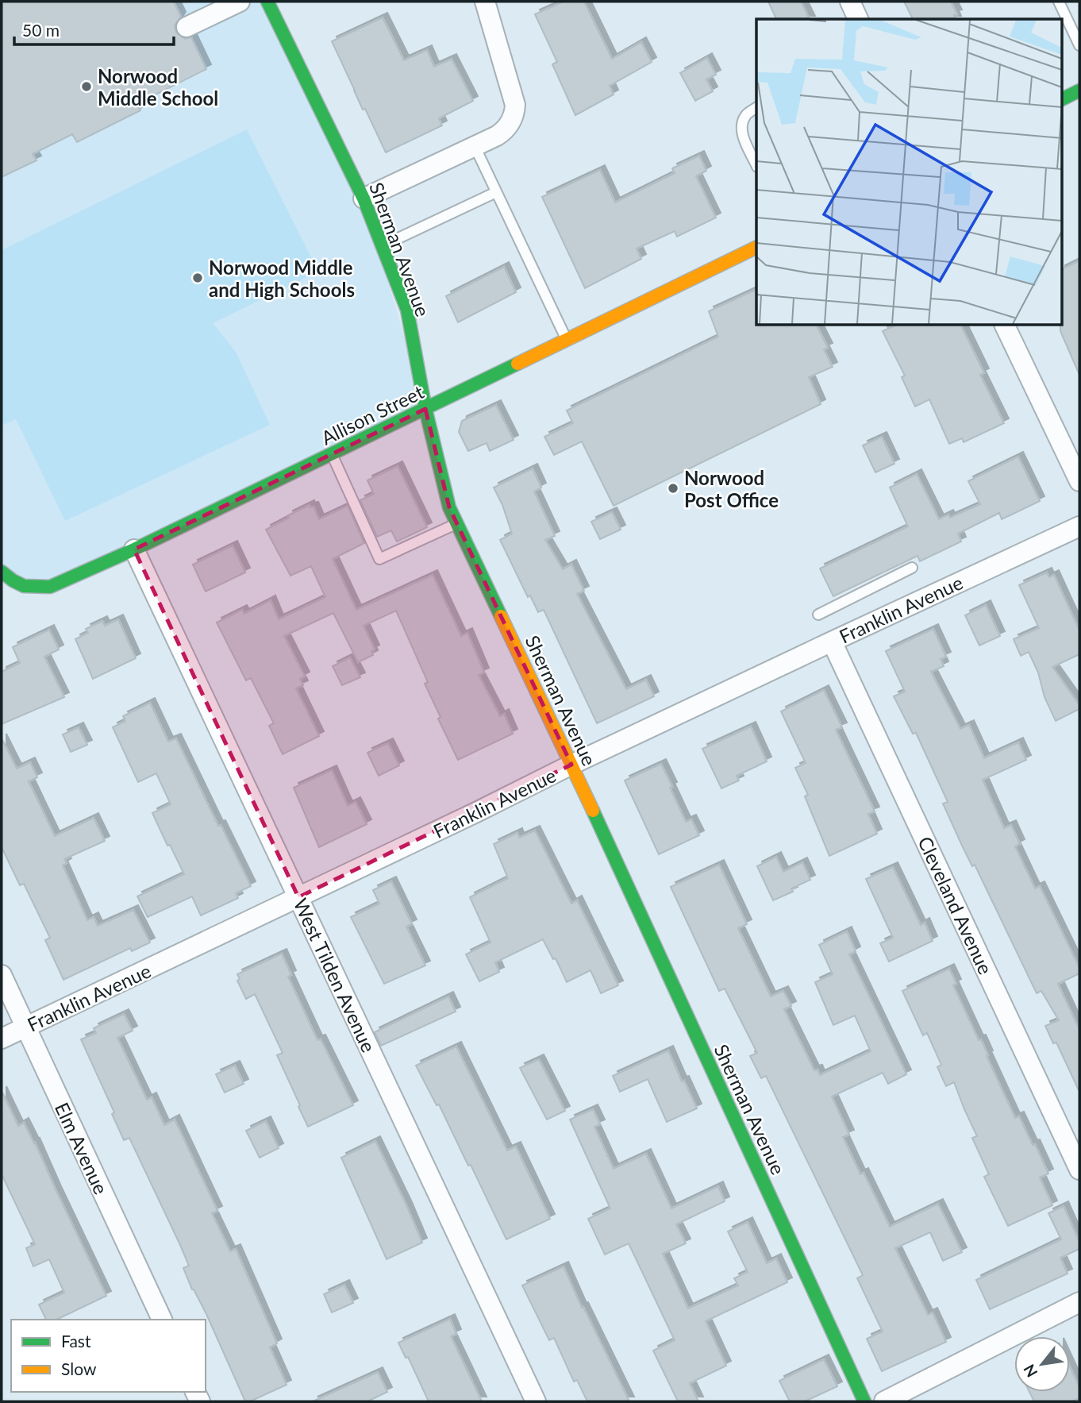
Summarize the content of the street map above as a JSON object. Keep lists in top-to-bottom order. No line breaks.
{"streets":{"street":["Sherman Avenue","Allison Street","Franklin Avenue","Cleveland Avenue","West Tilden Avenue","Elm Avenue"]},"crossings":[["Sherman Avenue","Allison Street"],["Sherman Avenue","Franklin Avenue"],["Allison Street","West Tilden Avenue"],["Franklin Avenue","Cleveland Avenue"],["Franklin Avenue","West Tilden Avenue"],["Franklin Avenue","Elm Avenue"]],"places":["Norwood Middle School","Norwood Middle and High Schools","Norwood Post Office"],"legend":["Fast","Slow"],"scale_bar":"50 m","north":"bottom left"}
